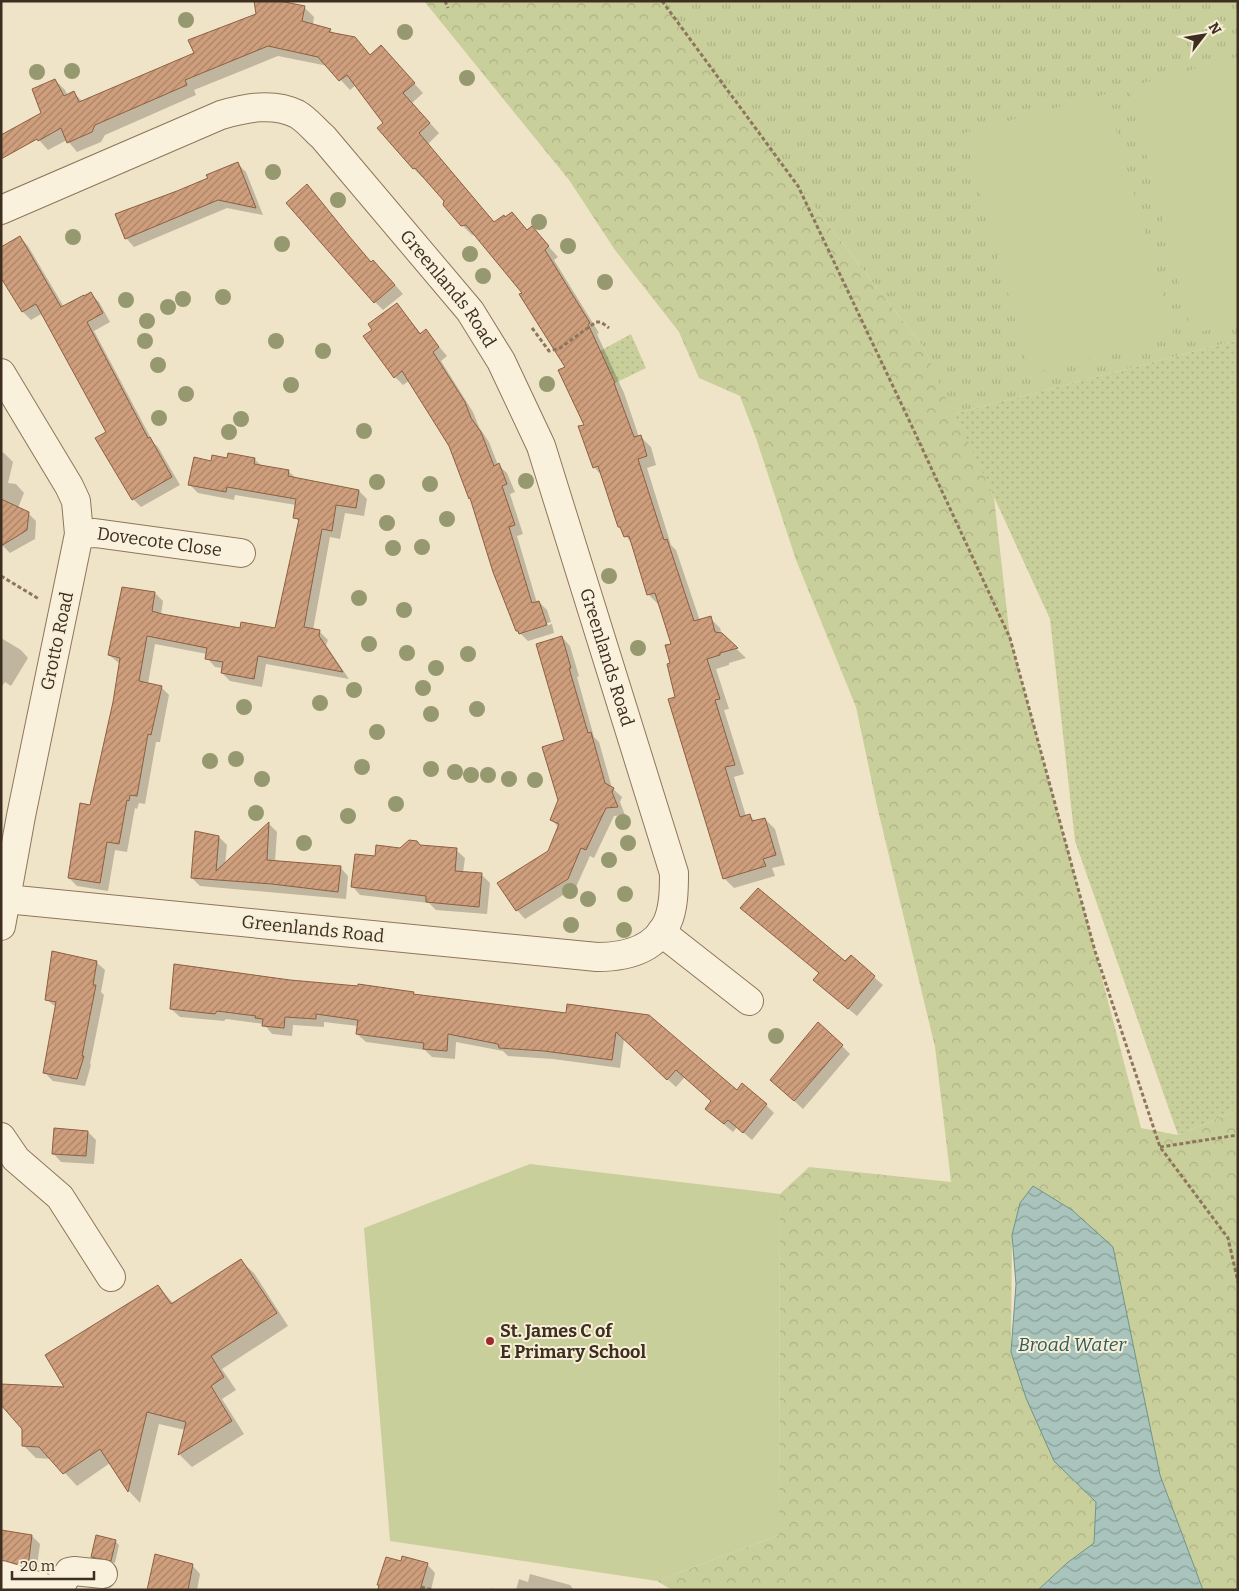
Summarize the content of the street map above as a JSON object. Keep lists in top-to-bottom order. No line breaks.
{"streets":{"street":["Greenlands Road","Dovecote Close","Grotto Road"]},"crossings":[["Greenlands Road","Grotto Road"],["Dovecote Close","Grotto Road"]],"water":["Broad Water"],"places":["St. James C of E Primary School"],"scale_bar":"20 m","north":"top right"}
